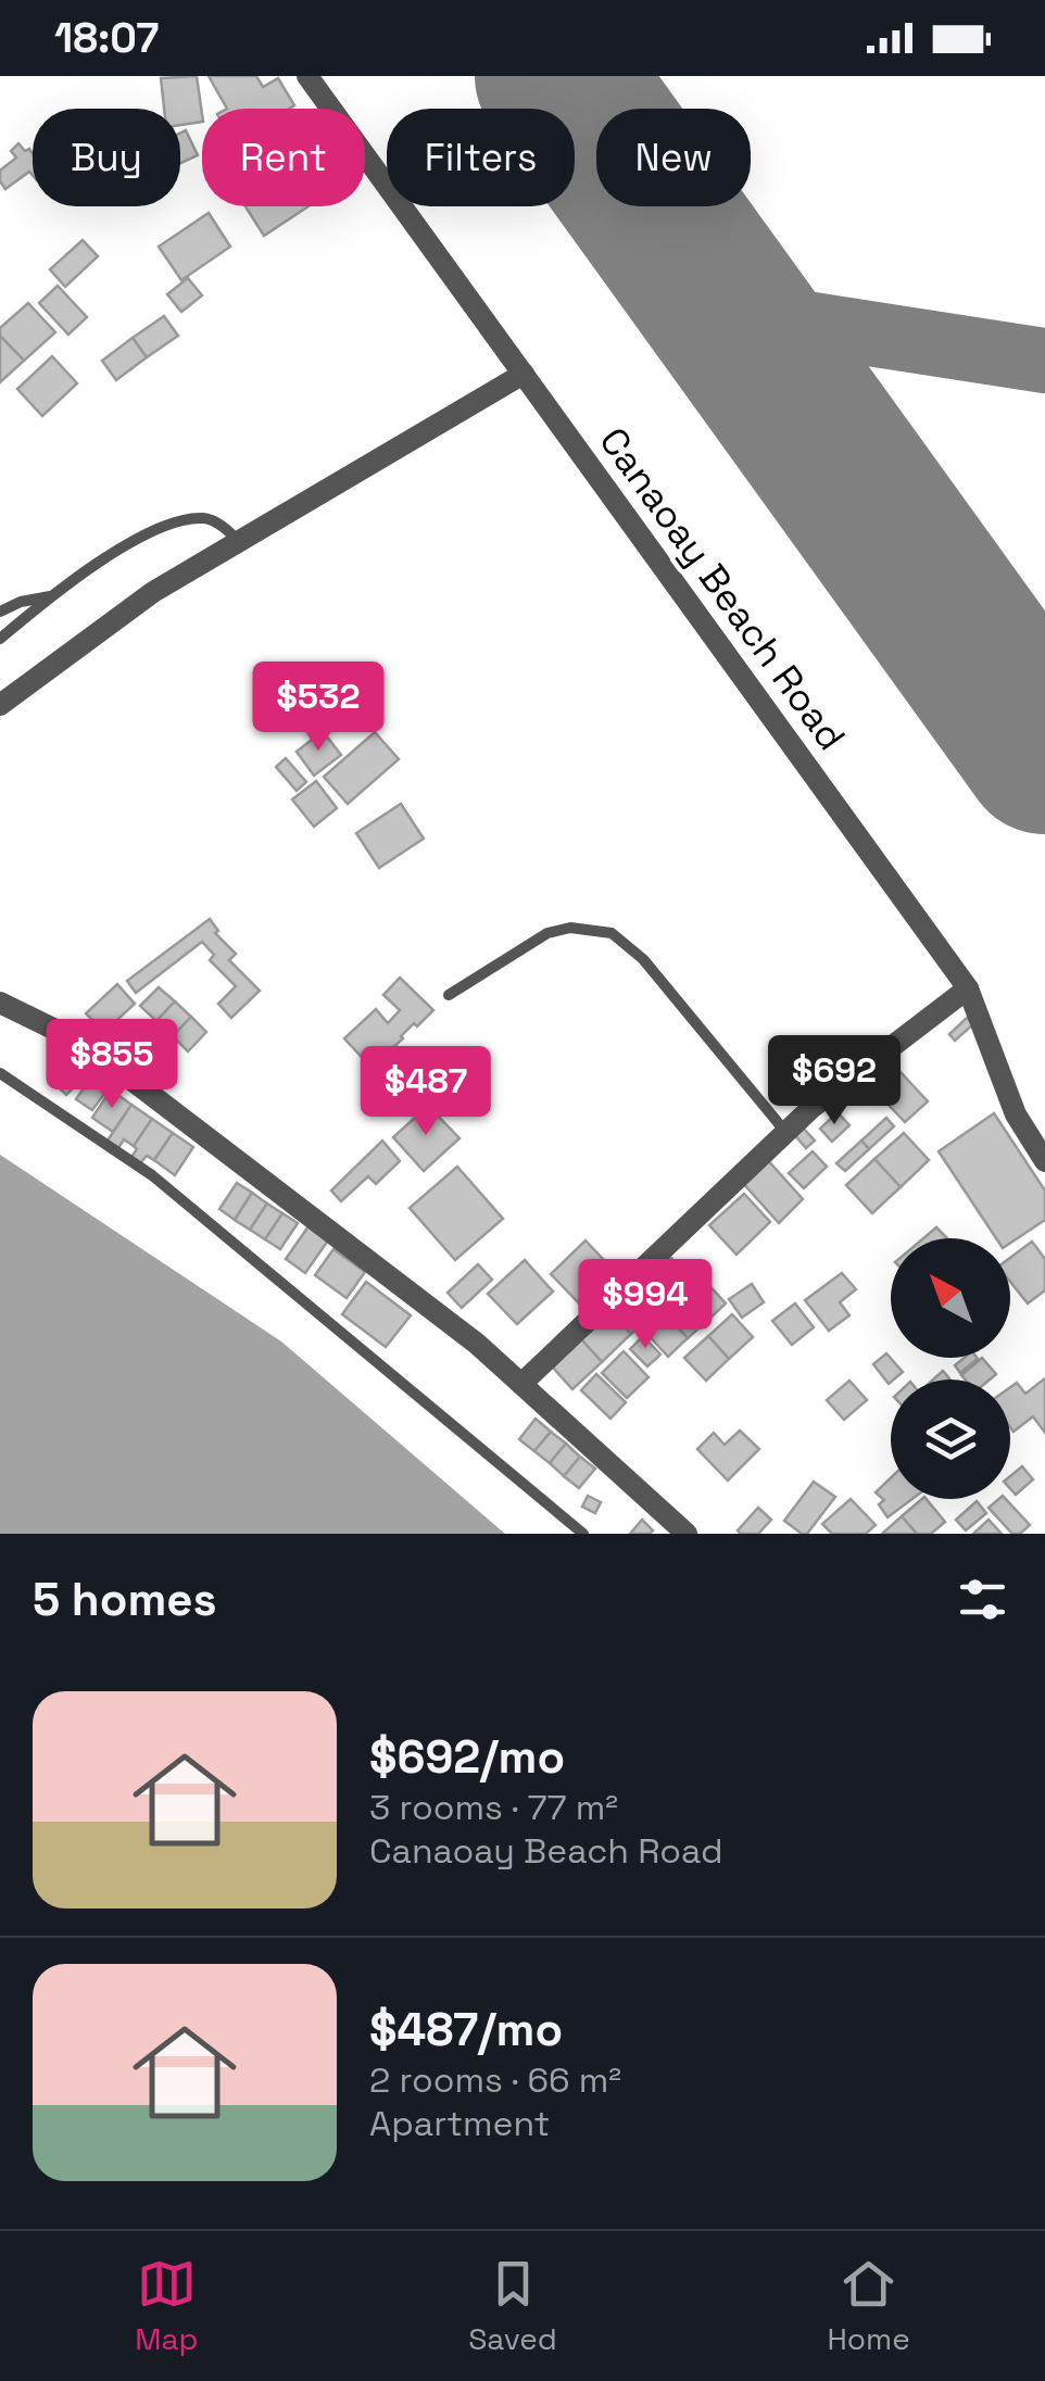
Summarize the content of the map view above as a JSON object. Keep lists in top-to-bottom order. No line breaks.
{"streets":{"street":["Canaoay Beach Road"]},"north":"top left","page":{"status":"18:07","chip":["Buy","Rent","Filters","New"],"price":["$532","$855","$692","$487","$994"],"heading":"5 homes","list":[{"name":"$692/mo","note":"3 rooms · 77 m² · Canaoay Beach Road"},{"name":"$487/mo","note":"2 rooms · 66 m² · Apartment"}],"tabs":["Map","Saved","Home"]}}
